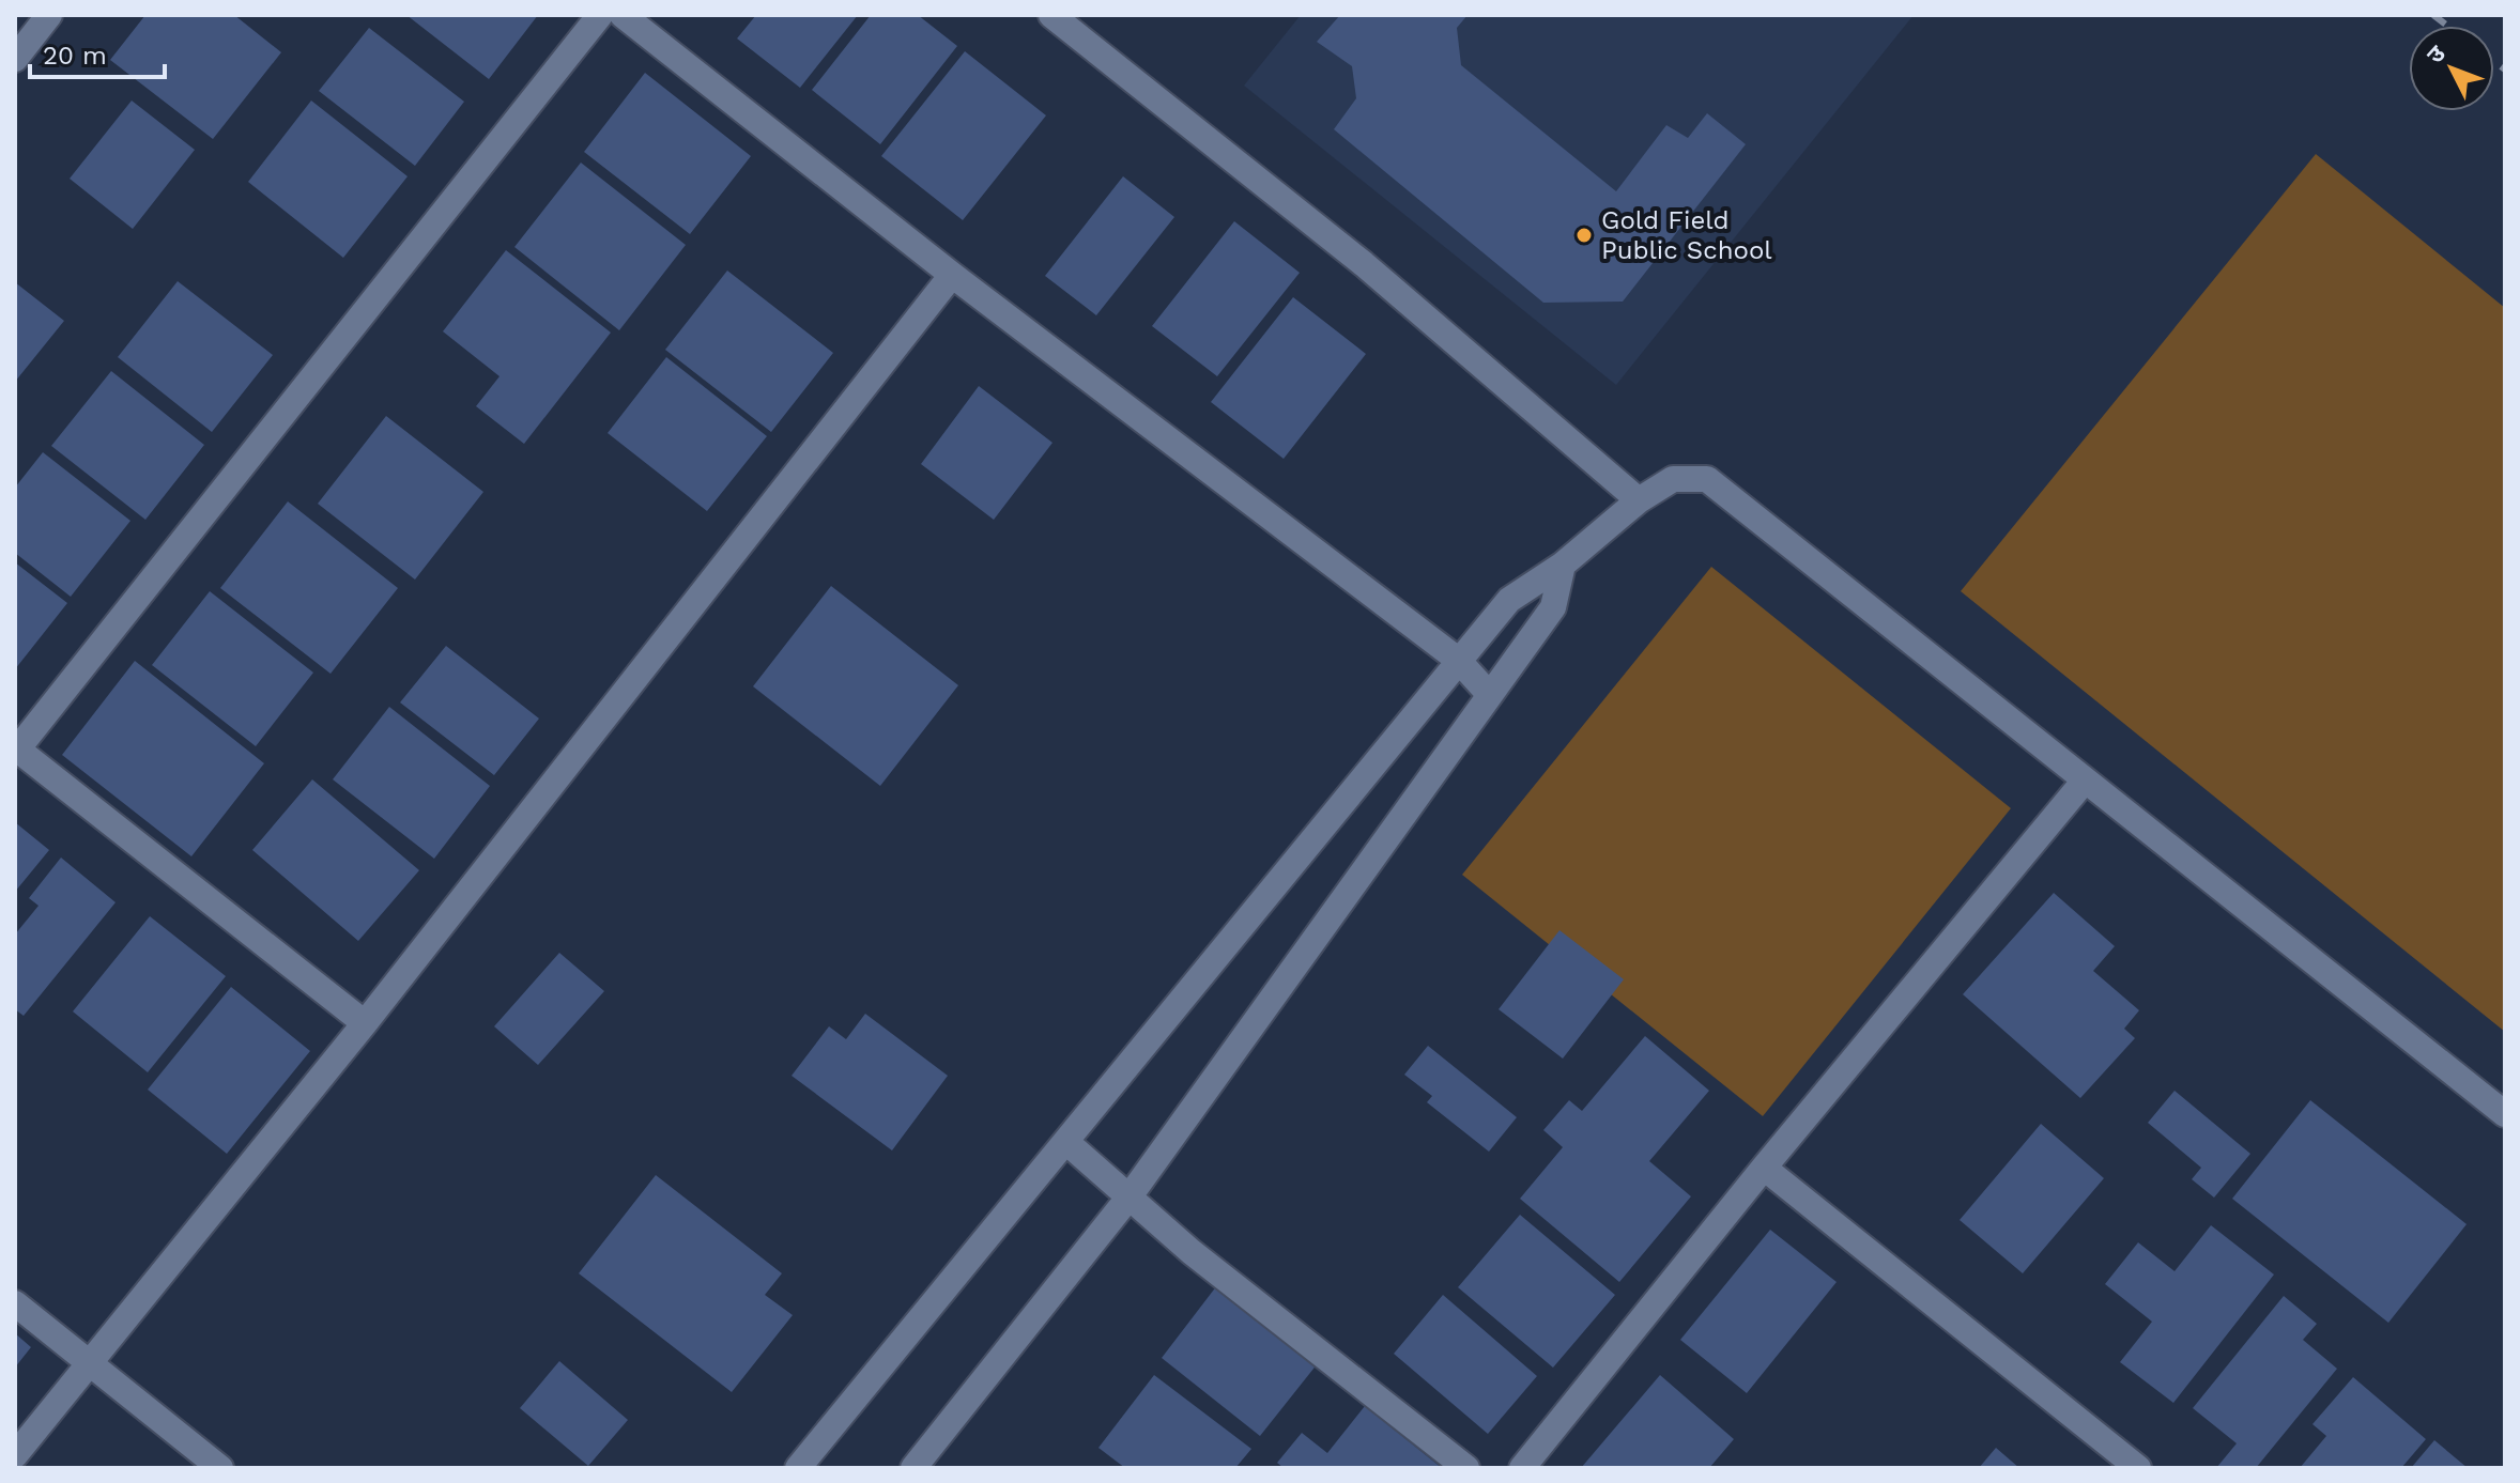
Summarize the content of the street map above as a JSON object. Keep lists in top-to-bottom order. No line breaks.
{"places":["Gold Field Public School"],"scale_bar":"20 m","north":"top left"}
